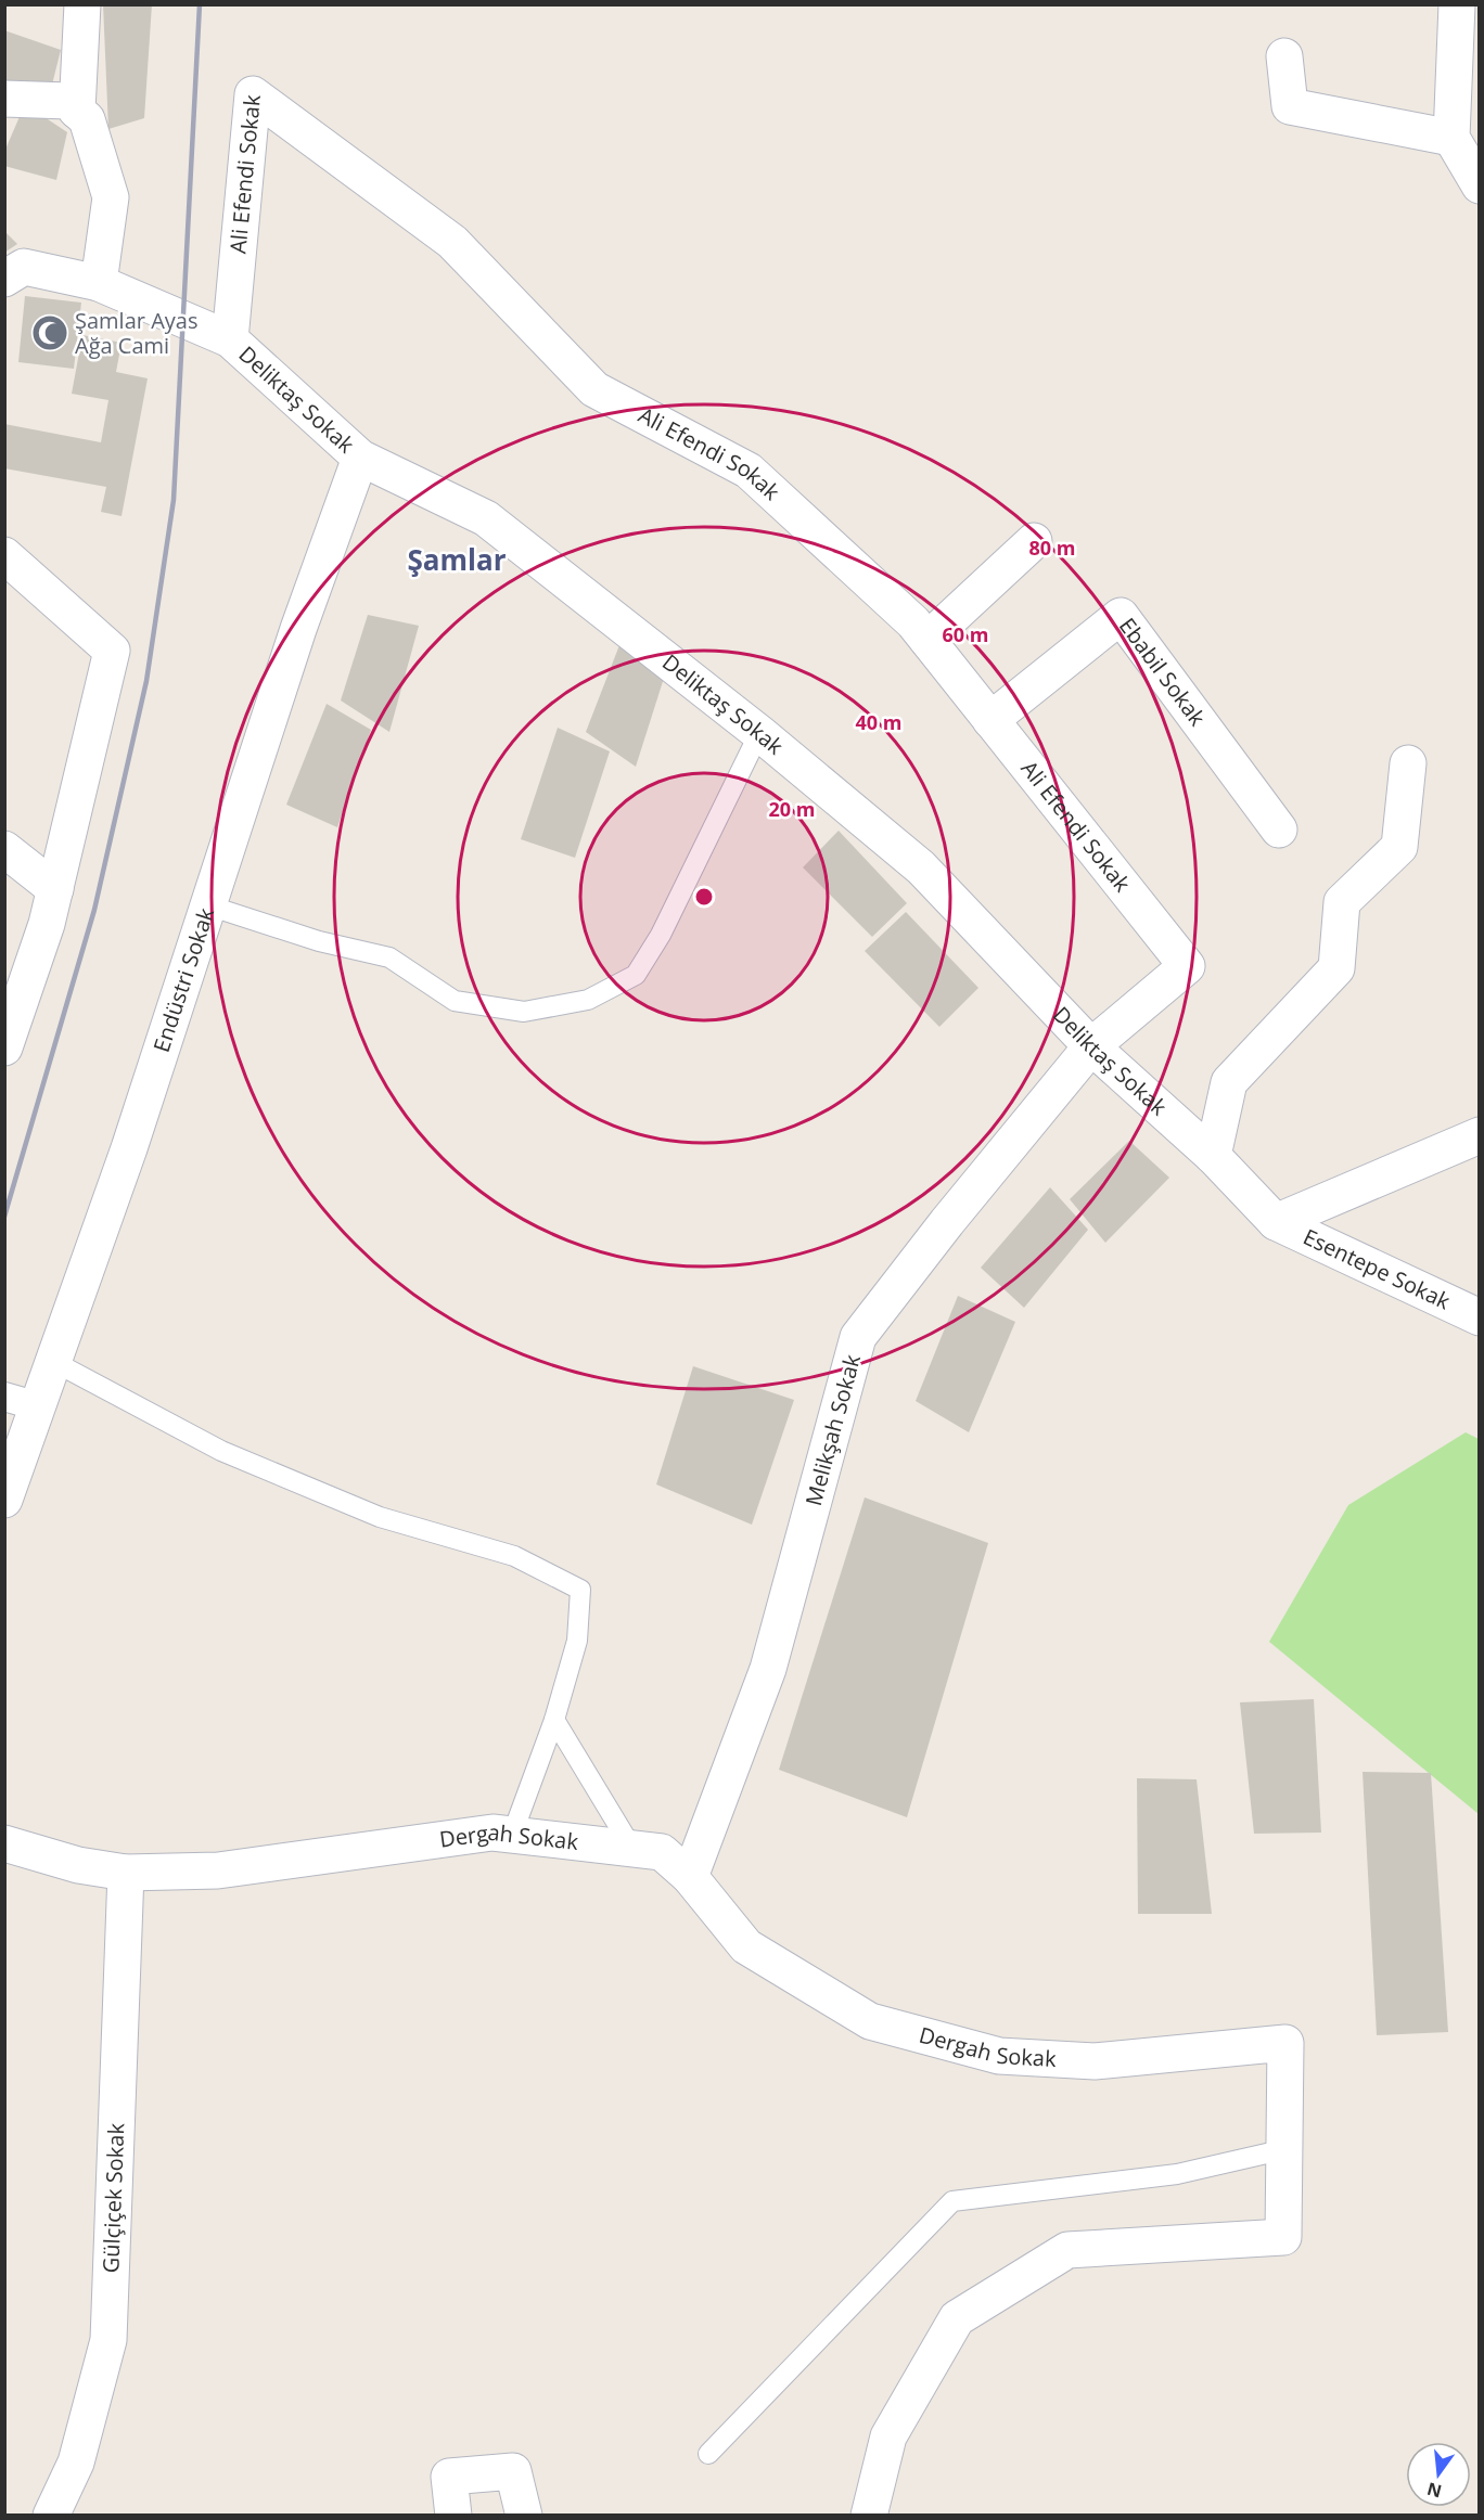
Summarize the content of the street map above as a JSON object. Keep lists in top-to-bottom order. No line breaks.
{"streets":{"street":["Ali Efendi Sokak","Deliktaş Sokak","Ebabil Sokak","Endüstri Sokak","Esentepe Sokak","Melikşah Sokak","Dergah Sokak","Gülçiçek Sokak"]},"crossings":[["Ali Efendi Sokak","Deliktaş Sokak"],["Ali Efendi Sokak","Ebabil Sokak"],["Ali Efendi Sokak","Melikşah Sokak"],["Deliktaş Sokak","Endüstri Sokak"],["Deliktaş Sokak","Esentepe Sokak"],["Deliktaş Sokak","Melikşah Sokak"],["Melikşah Sokak","Dergah Sokak"],["Dergah Sokak","Gülçiçek Sokak"]],"districts":["Şamlar"],"places":{"mosque":["Şamlar Ayas Ağa Cami"]},"north":"bottom","rings":["80 m","60 m","40 m","20 m"]}
